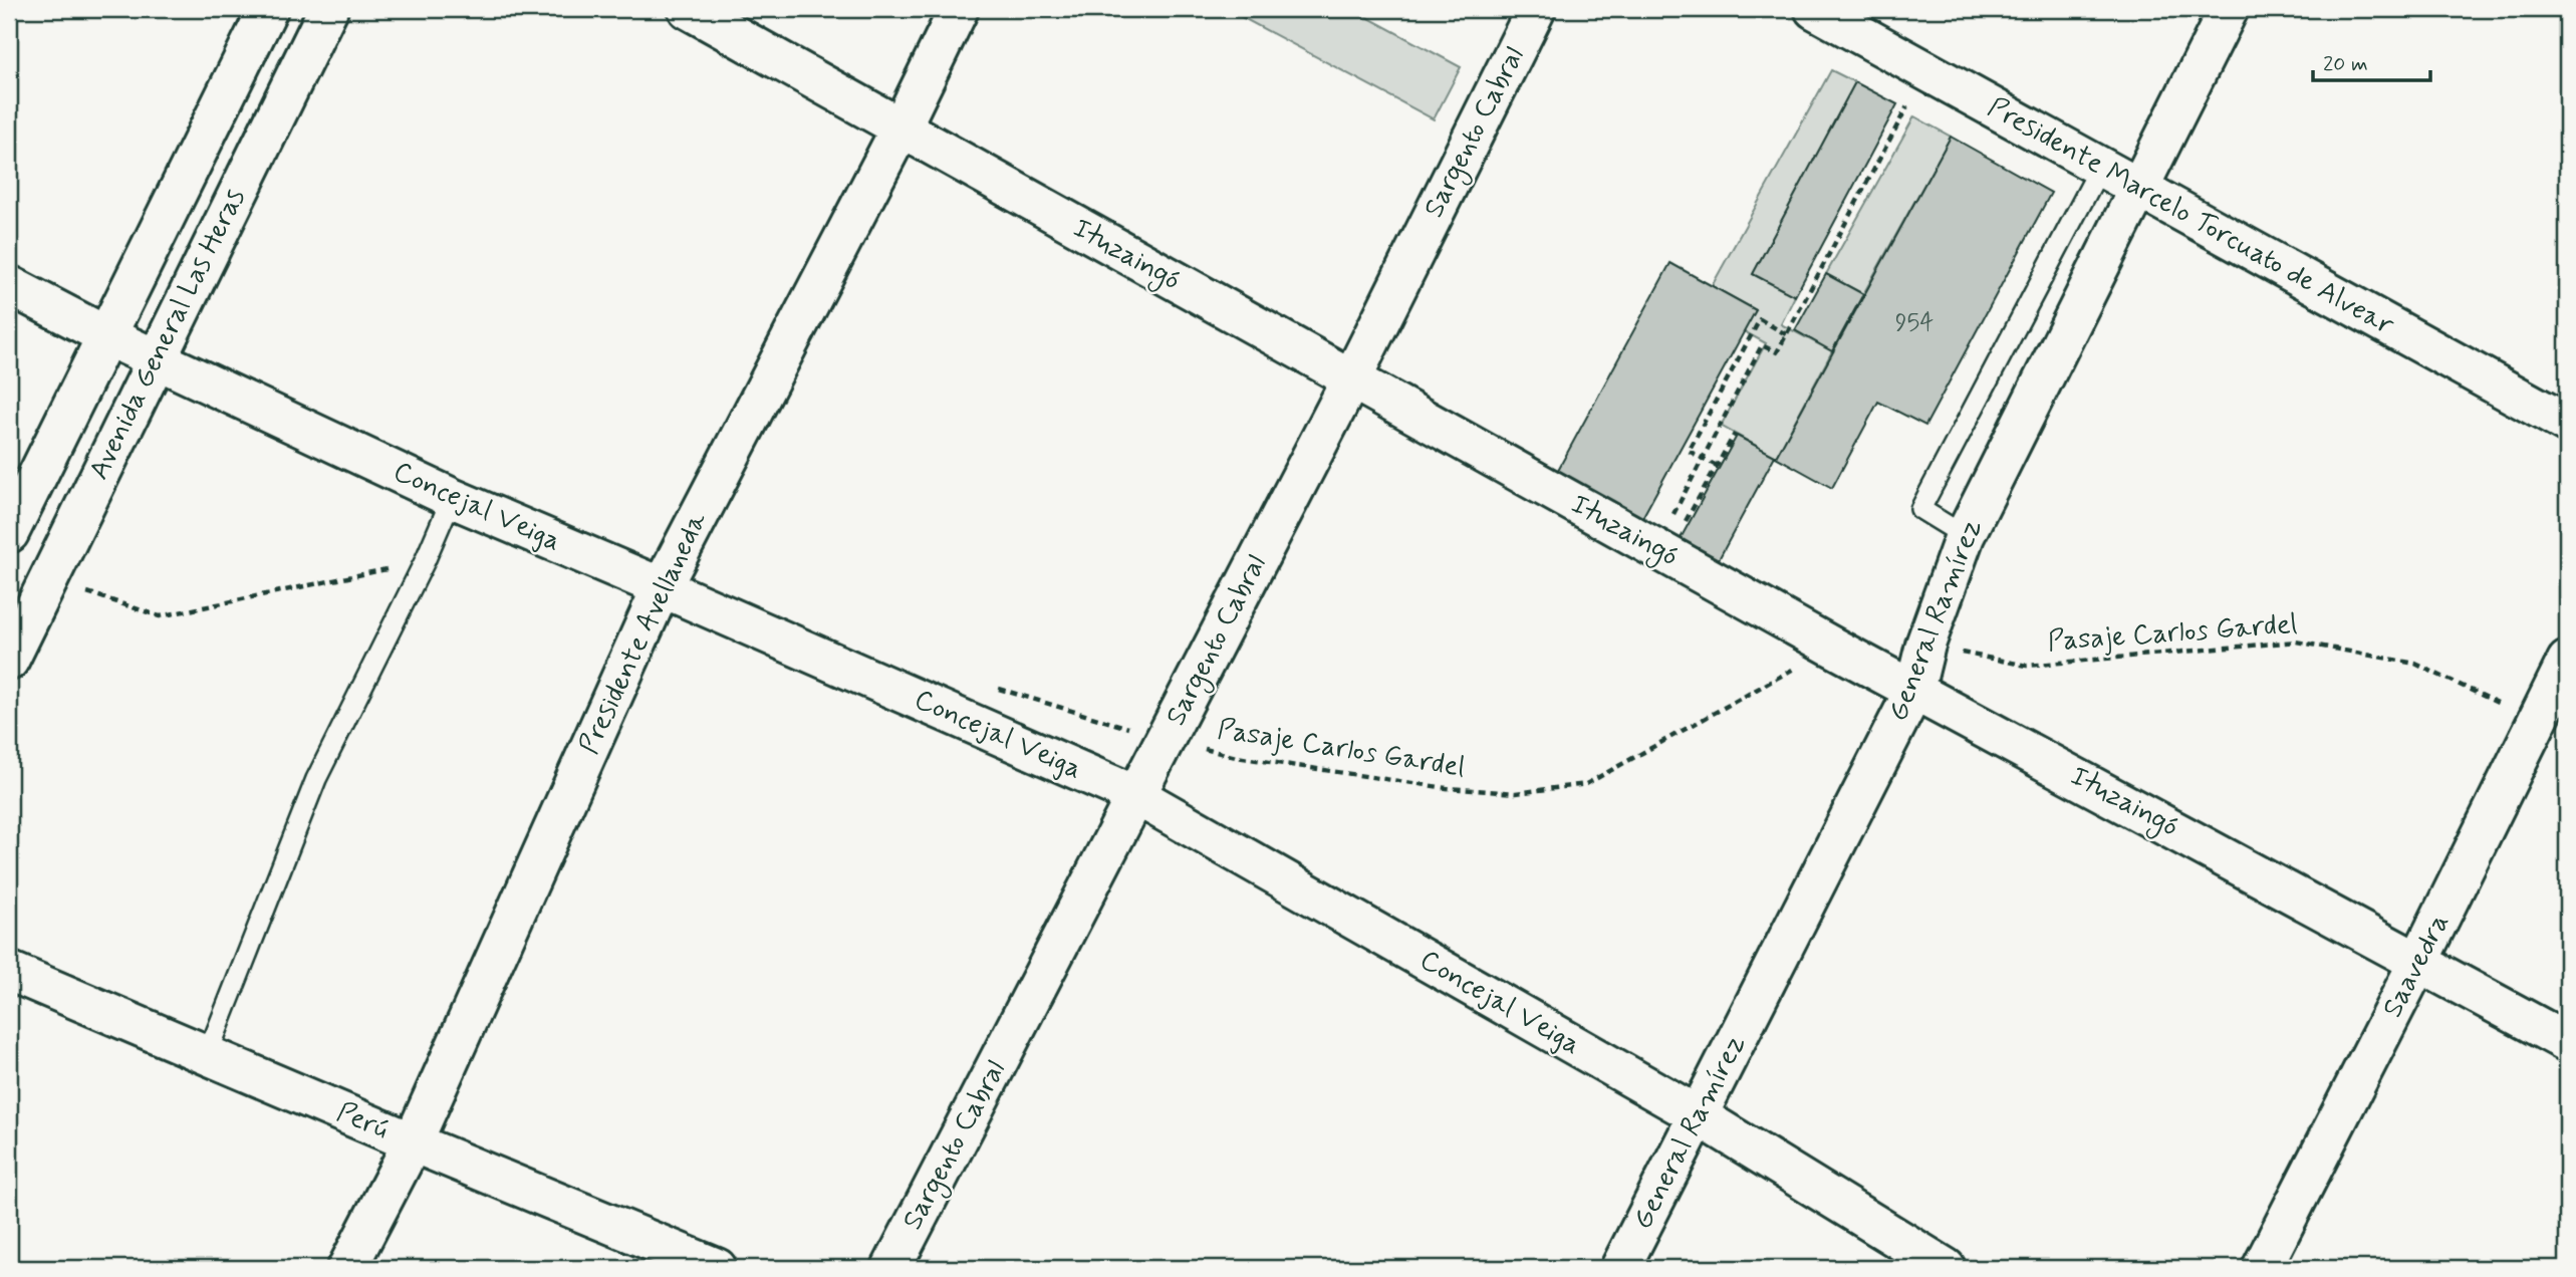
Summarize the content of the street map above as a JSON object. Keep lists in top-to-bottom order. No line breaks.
{"streets":{"street":["Sargento Cabral","Presidente Marcelo Torcuato de Alvear","Ituzaingó","Avenida General Las Heras","Concejal Veiga","General Ramírez","Presidente Avellaneda","Saavedra","Perú"],"path":["Pasaje Carlos Gardel"]},"crossings":[["Sargento Cabral","Ituzaingó"],["Sargento Cabral","Concejal Veiga"],["Sargento Cabral","Pasaje Carlos Gardel"],["Presidente Marcelo Torcuato de Alvear","General Ramírez"],["Ituzaingó","General Ramírez"],["Ituzaingó","Presidente Avellaneda"],["Ituzaingó","Pasaje Carlos Gardel"],["Ituzaingó","Saavedra"],["Avenida General Las Heras","Concejal Veiga"],["Concejal Veiga","General Ramírez"],["Concejal Veiga","Presidente Avellaneda"],["General Ramírez","Pasaje Carlos Gardel"],["Presidente Avellaneda","Perú"],["Pasaje Carlos Gardel","Saavedra"]],"house_numbers":["954"],"scale_bar":"20 m"}
